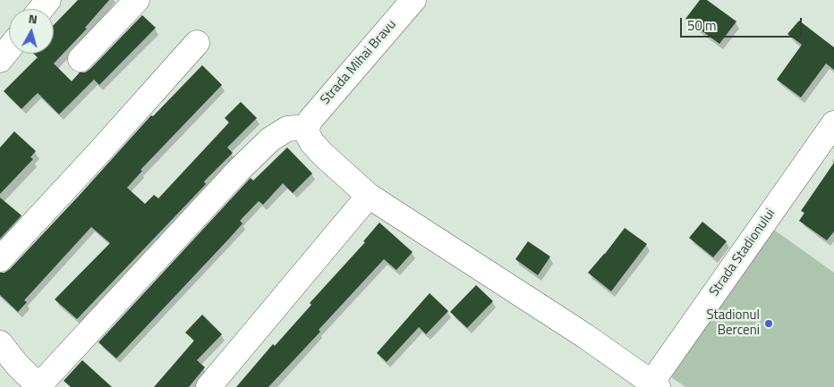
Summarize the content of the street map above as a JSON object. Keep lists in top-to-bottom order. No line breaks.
{"streets":{"street":["Strada Mihai Bravu","Strada Stadionului"]},"places":["Stadionul Berceni"],"scale_bar":"50 m","north":"top"}
